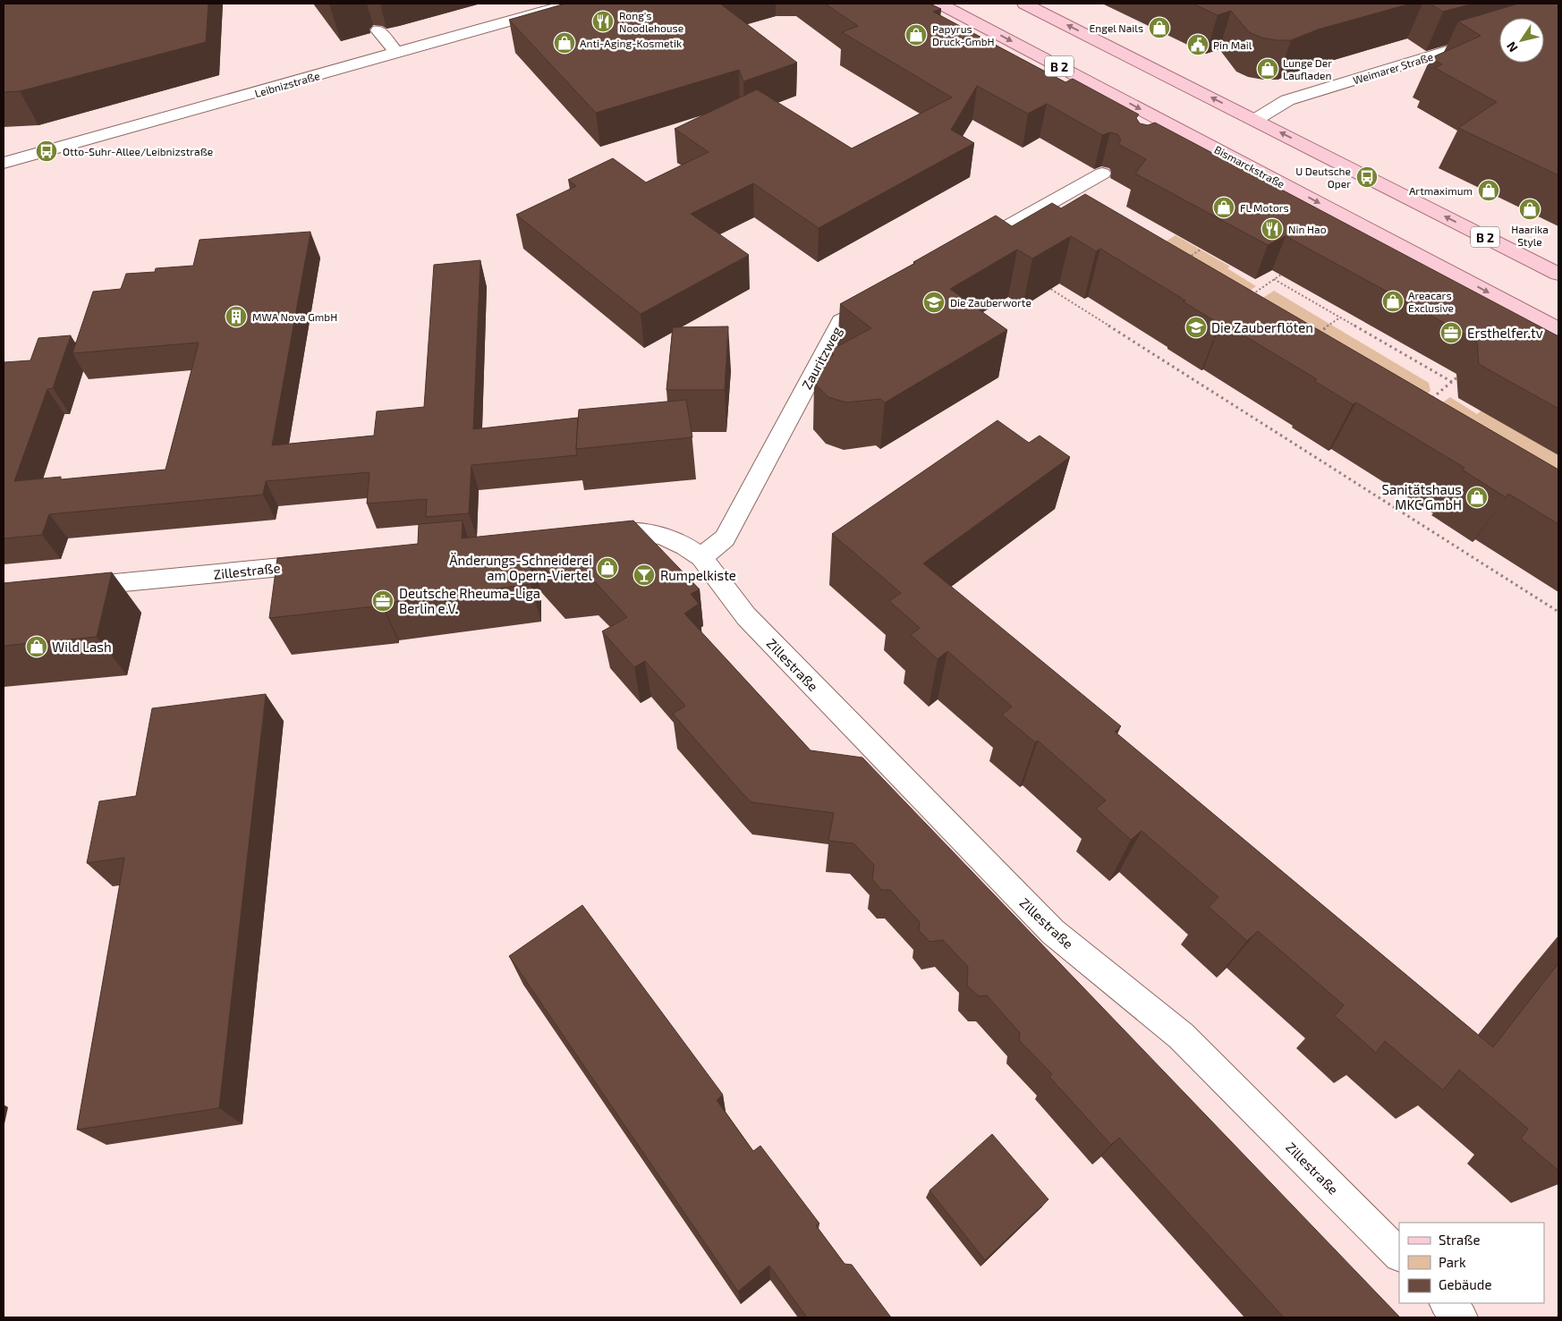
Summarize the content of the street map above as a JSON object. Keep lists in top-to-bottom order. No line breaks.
{"streets":{"main road":["B 2","Bismarckstraße"],"street":["Weimarer Straße","Leibnizstraße","Zauritzweg","Zillestraße"]},"crossings":[["B 2","Weimarer Straße"],["Zauritzweg","Zillestraße"]],"places":{"restaurant":["Rong's Noodlehouse","Nin Hao"],"shop":["Engel Nails","Papyrus Druck-GmbH","Anti-Aging-Kosmetik","Lunge Der Laufladen","Artmaximum","FL Motors","Haarika Style","Areacars Exclusive","Sanitätshaus MKC GmbH","Änderungs-Schneiderei am Opern-Viertel","Wild Lash"],"public building":["Pin Mail"],"bus stop":["Otto-Suhr-Allee/Leibnizstraße","U Deutsche Oper"],"school or university":["Die Zauberworte","Die Zauberflöten"],"building":["MWA Nova GmbH"],"office":["Ersthelfer.tv","Deutsche Rheuma-Liga Berlin e.V."],"bar":["Rumpelkiste"]},"legend":["Straße","Park","Gebäude"],"north":"bottom left"}
